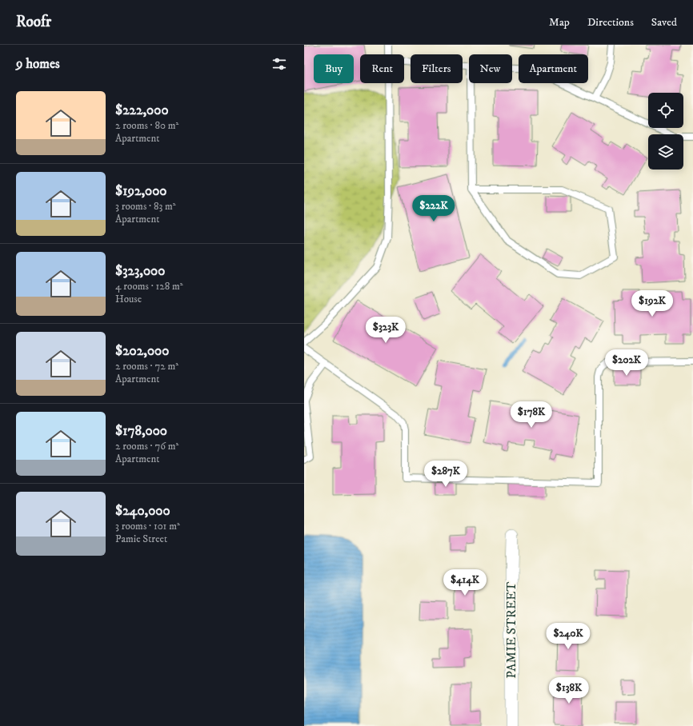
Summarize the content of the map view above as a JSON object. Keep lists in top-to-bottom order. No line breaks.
{"streets":{"street":["PAMIE STREET"]},"page":{"header":"Roofr","nav":["Map","Directions","Saved"],"heading":"9 homes","chip":["Buy","Rent","Filters","New","Apartment"],"list":[{"name":"$222,000","note":"2 rooms · 80 m² · Apartment"},{"name":"$192,000","note":"3 rooms · 83 m² · Apartment"},{"name":"$323,000","note":"4 rooms · 128 m² · House"},{"name":"$202,000","note":"2 rooms · 72 m² · Apartment"},{"name":"$178,000","note":"2 rooms · 76 m² · Apartment"},{"name":"$240,000","note":"3 rooms · 101 m² · Pamie Street"}],"price":["$222K","$192K","$323K","$202K","$178K","$287K","$414K","$240K","$138K"]}}
